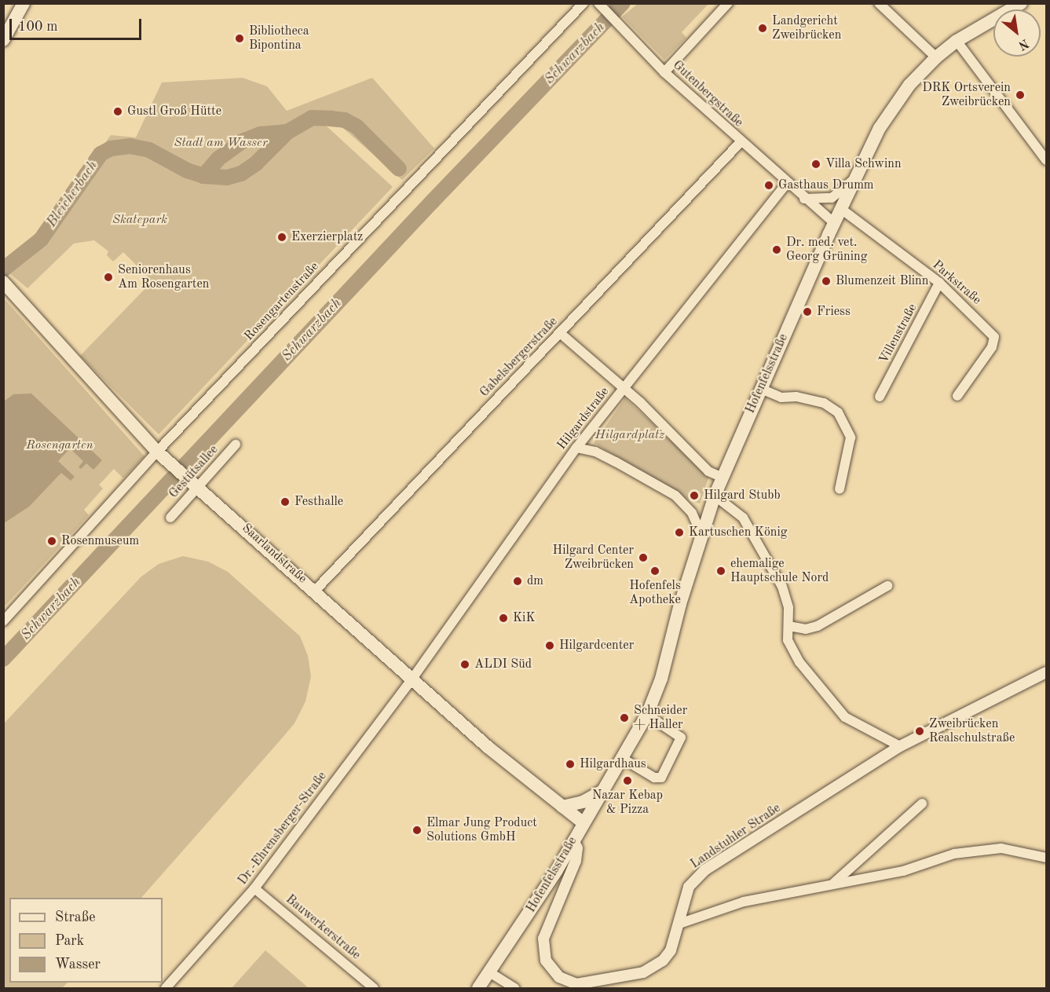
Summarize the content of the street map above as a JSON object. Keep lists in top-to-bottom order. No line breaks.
{"streets":{"main road":["Hofenfelsstraße","Saarlandstraße"],"street":["Gutenbergstraße","Parkstraße","Rosengartenstraße","Villenstraße","Gabelsbergerstraße","Hilgardstraße","Gestütsallee","Dr.-Ehrensberger-Straße","Landstuhler Straße","Bauwerkerstraße"]},"crossings":[["Gutenbergstraße","Gabelsbergerstraße"],["Gutenbergstraße","Hofenfelsstraße"],["Gutenbergstraße","Hilgardstraße"],["Parkstraße","Villenstraße"],["Parkstraße","Hofenfelsstraße"],["Rosengartenstraße","Saarlandstraße"],["Gabelsbergerstraße","Saarlandstraße"],["Hofenfelsstraße","Saarlandstraße"],["Hofenfelsstraße","Landstuhler Straße"],["Hilgardstraße","Saarlandstraße"],["Hilgardstraße","Dr.-Ehrensberger-Straße"],["Gestütsallee","Saarlandstraße"],["Saarlandstraße","Dr.-Ehrensberger-Straße"],["Dr.-Ehrensberger-Straße","Bauwerkerstraße"]],"water":["Schwarzbach","Bleicherbach"],"parks":["Stadt am Wasser","Skatepark","Hilgardplatz","Rosengarten"],"places":["Landgericht Zweibrücken","Bibliotheca Bipontina","DRK Ortsverein Zweibrücken","Gustl Groß Hütte","Villa Schwinn","Gasthaus Drumm","Exerzierplatz","Dr. med. vet. Georg Grüning","Seniorenhaus Am Rosengarten","Blumenzeit Blinn","Friess","Hilgard Stubb","Festhalle","Kartuschen König","Rosenmuseum","Hilgard Center Zweibrücken","Hofenfels Apotheke","ehemalige Hauptschule Nord","dm","KiK","Hilgardcenter","ALDI Süd","Schneider + Haller","Zweibrücken Realschulstraße","Hilgardhaus","Nazar Kebap & Pizza","Elmar Jung Product Solutions GmbH"],"legend":["Straße","Park","Wasser"],"scale_bar":"100 m","north":"bottom right"}
